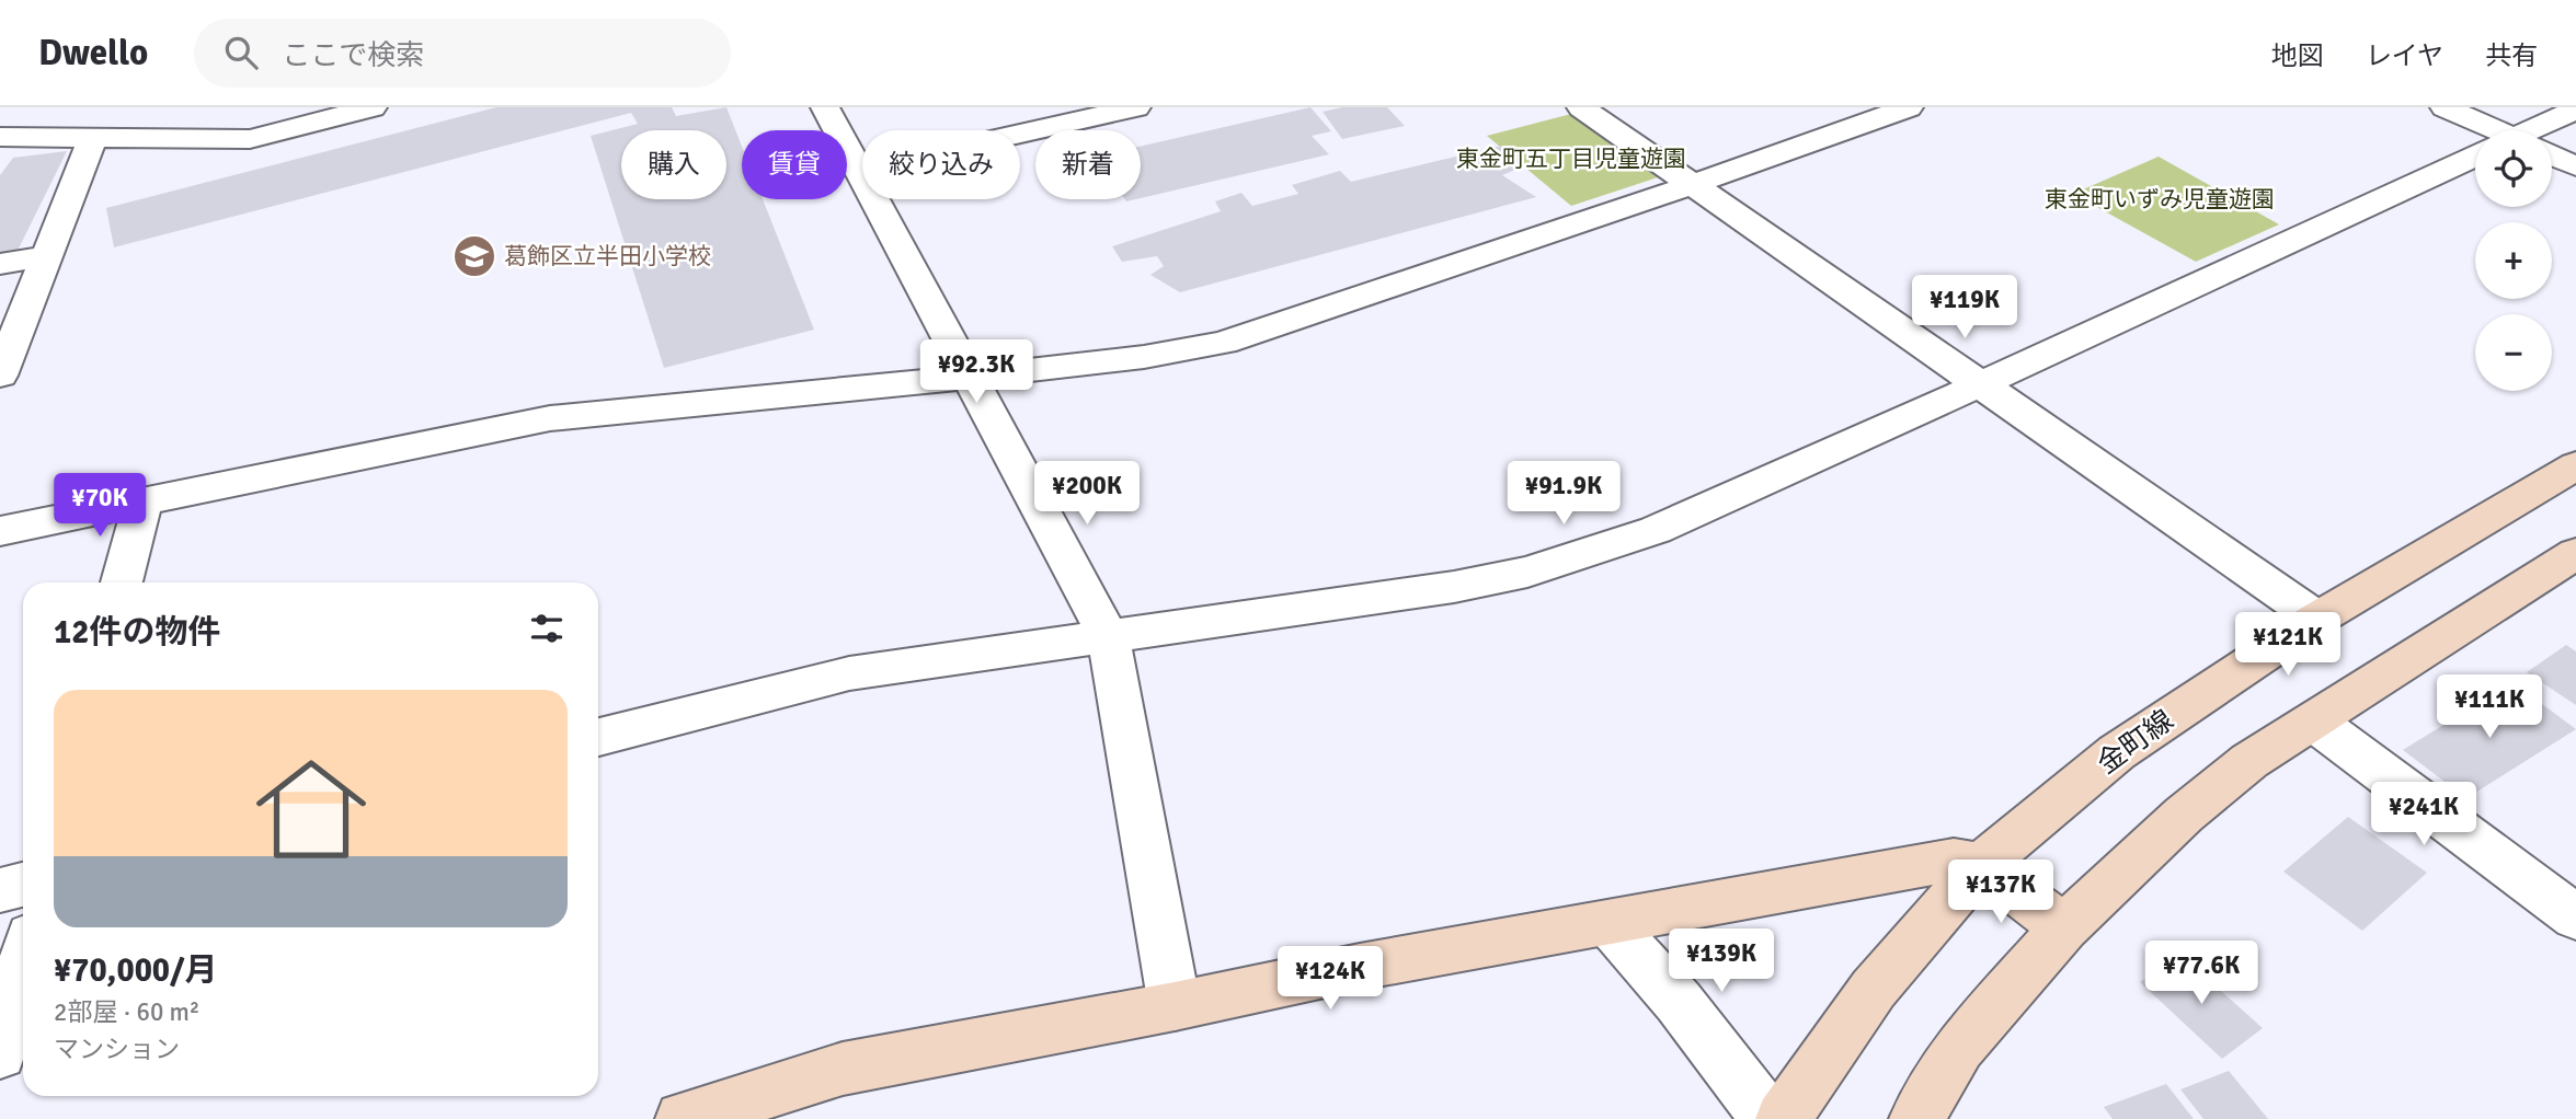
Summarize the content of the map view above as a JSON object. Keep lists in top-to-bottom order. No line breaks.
{"streets":{"main road":["金町線"]},"parks":["東金町五丁目児童遊園","東金町いずみ児童遊園"],"places":{"school or university":["葛飾区立半田小学校"]},"page":{"header":"Dwello","search":"ここで検索","nav":["地図","レイヤ","共有"],"map_buttons":["+","−"],"chip":["購入","賃貸","絞り込み","新着"],"price":["¥119K","¥92.3K","¥200K","¥91.9K","¥70K","¥121K","¥111K","¥241K","¥137K","¥139K","¥77.6K","¥124K"],"heading":"12件の物件","list":[{"name":"¥70,000/月","note":"2部屋 · 60 m² · マンション"}]}}
